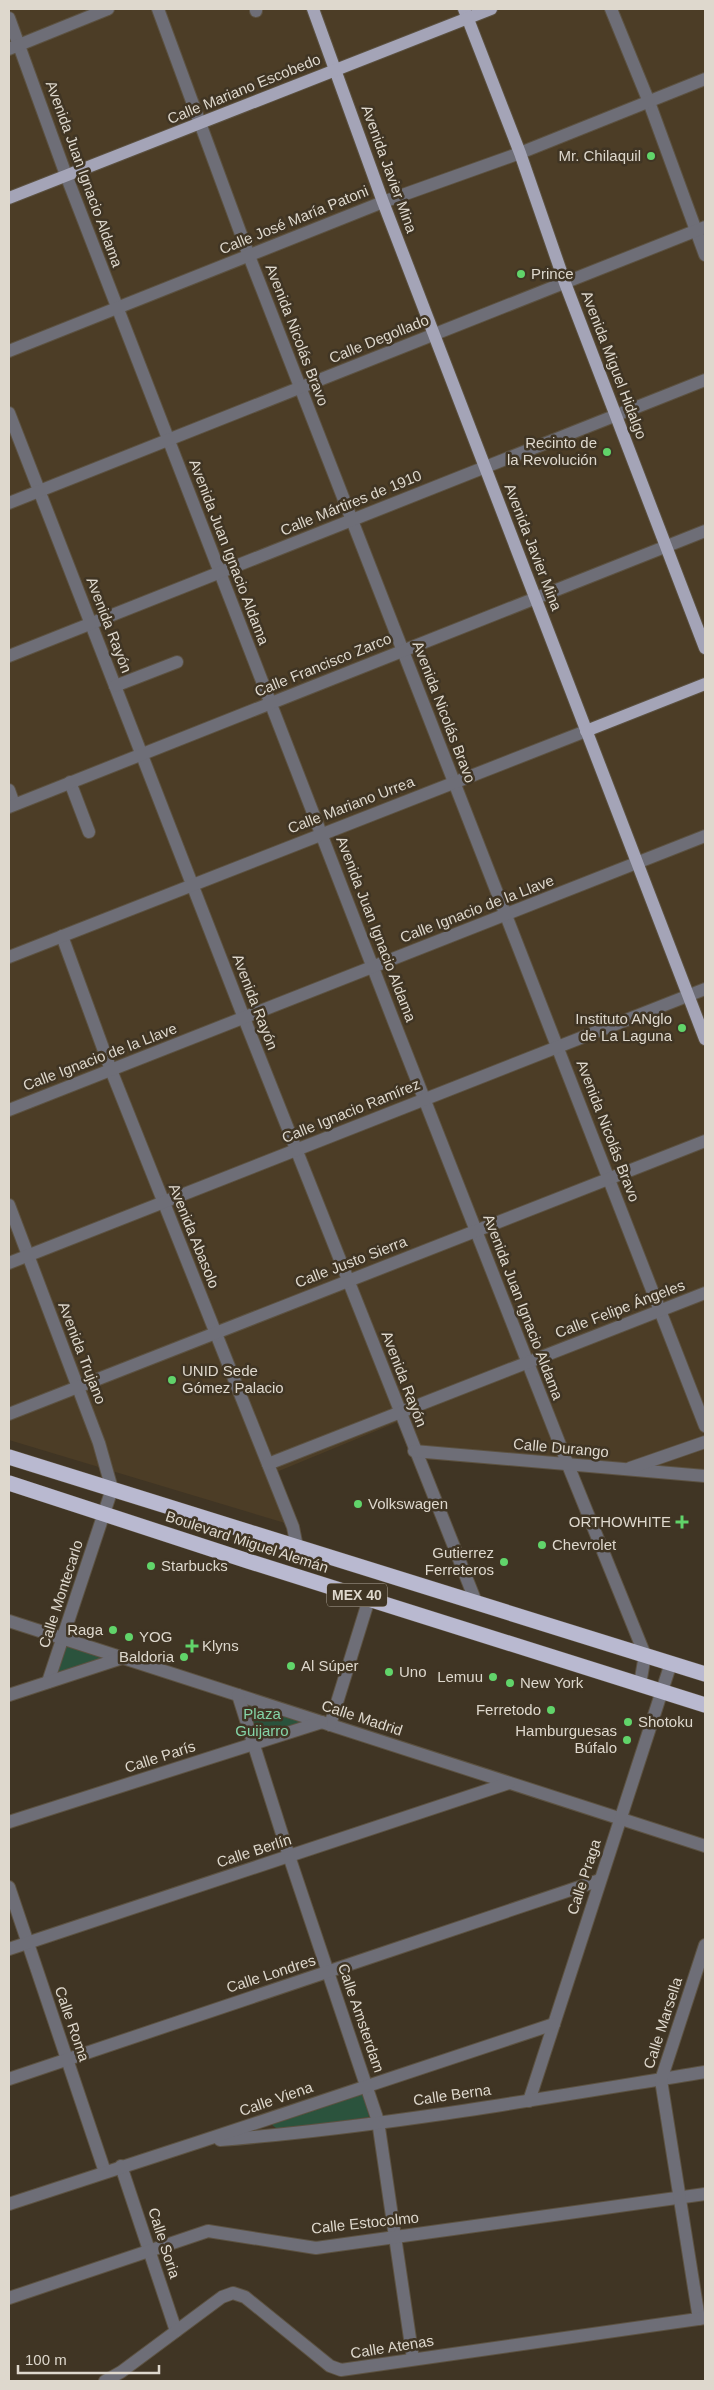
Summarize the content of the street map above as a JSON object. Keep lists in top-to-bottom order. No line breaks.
{"streets":{"highway":["Boulevard Miguel Alemán","MEX 40"],"main road":["Calle Mariano Escobedo","Avenida Javier Mina","Avenida Miguel Hidalgo","Calle Mariano Urrea"],"street":["Avenida Juan Ignacio Aldama","Calle José María Patoni","Avenida Nicolás Bravo","Calle Degollado","Calle Mártires de 1910","Avenida Rayón","Calle Francisco Zarco","Calle Ignacio de la Llave","Calle Ignacio Ramírez","Avenida Abasolo","Calle Justo Sierra","Calle Felipe Ángeles","Avenida Trujano","Calle Durango","Calle Montecarlo","Calle Madrid","Calle París","Calle Berlín","Calle Praga","Calle Londres","Calle Amsterdam","Calle Marsella","Calle Roma","Calle Berna","Calle Viena","Calle Estocolmo","Calle Soria","Calle Atenas"]},"crossings":[["Calle Mariano Escobedo","Avenida Javier Mina"],["Calle Mariano Escobedo","Avenida Juan Ignacio Aldama"],["Calle Mariano Escobedo","Avenida Nicolás Bravo"],["Calle Mariano Escobedo","Avenida Miguel Hidalgo"],["Avenida Javier Mina","Calle José María Patoni"],["Avenida Javier Mina","Calle Degollado"],["Avenida Javier Mina","Calle Mártires de 1910"],["Avenida Javier Mina","Calle Francisco Zarco"],["Avenida Javier Mina","Calle Mariano Urrea"],["Avenida Javier Mina","Calle Ignacio de la Llave"],["Avenida Javier Mina","Calle Ignacio Ramírez"],["Avenida Juan Ignacio Aldama","Calle José María Patoni"],["Avenida Juan Ignacio Aldama","Calle Degollado"],["Avenida Juan Ignacio Aldama","Calle Mártires de 1910"],["Avenida Juan Ignacio Aldama","Calle Francisco Zarco"],["Avenida Juan Ignacio Aldama","Calle Mariano Urrea"],["Avenida Juan Ignacio Aldama","Calle Ignacio de la Llave"],["Avenida Juan Ignacio Aldama","Calle Ignacio Ramírez"],["Avenida Juan Ignacio Aldama","Calle Justo Sierra"],["Avenida Juan Ignacio Aldama","Calle Felipe Ángeles"],["Avenida Juan Ignacio Aldama","Calle Durango"],["Avenida Juan Ignacio Aldama","Boulevard Miguel Alemán"],["Calle José María Patoni","Avenida Nicolás Bravo"],["Calle José María Patoni","Avenida Miguel Hidalgo"],["Avenida Nicolás Bravo","Calle Degollado"],["Avenida Nicolás Bravo","Calle Mártires de 1910"],["Avenida Nicolás Bravo","Calle Francisco Zarco"],["Avenida Nicolás Bravo","Calle Mariano Urrea"],["Avenida Nicolás Bravo","Calle Ignacio de la Llave"],["Avenida Nicolás Bravo","Calle Ignacio Ramírez"],["Avenida Nicolás Bravo","Calle Justo Sierra"],["Avenida Nicolás Bravo","Calle Felipe Ángeles"],["Calle Degollado","Avenida Miguel Hidalgo"],["Calle Degollado","Avenida Rayón"],["Avenida Miguel Hidalgo","Calle Mártires de 1910"],["Avenida Miguel Hidalgo","Calle Francisco Zarco"],["Calle Mártires de 1910","Avenida Rayón"],["Avenida Rayón","Calle Francisco Zarco"],["Avenida Rayón","Calle Mariano Urrea"],["Avenida Rayón","Calle Ignacio de la Llave"],["Avenida Rayón","Calle Ignacio Ramírez"],["Avenida Rayón","Calle Justo Sierra"],["Avenida Rayón","Calle Felipe Ángeles"],["Avenida Rayón","Calle Durango"],["Avenida Rayón","Boulevard Miguel Alemán"],["Calle Mariano Urrea","Avenida Abasolo"],["Calle Ignacio de la Llave","Avenida Abasolo"],["Calle Ignacio Ramírez","Avenida Abasolo"],["Calle Ignacio Ramírez","Avenida Trujano"],["Avenida Abasolo","Calle Justo Sierra"],["Avenida Abasolo","Calle Felipe Ángeles"],["Avenida Abasolo","Boulevard Miguel Alemán"],["Calle Justo Sierra","Avenida Trujano"],["Avenida Trujano","Boulevard Miguel Alemán"],["Boulevard Miguel Alemán","Calle Montecarlo"],["Boulevard Miguel Alemán","Calle Praga"],["Calle Montecarlo","Calle Madrid"],["Calle Madrid","Calle París"],["Calle Madrid","Calle Berlín"],["Calle Madrid","Calle Praga"],["Calle Madrid","Calle Amsterdam"],["Calle París","Calle Amsterdam"],["Calle Berlín","Calle Amsterdam"],["Calle Berlín","Calle Roma"],["Calle Praga","Calle Londres"],["Calle Praga","Calle Berna"],["Calle Praga","Calle Viena"],["Calle Londres","Calle Amsterdam"],["Calle Londres","Calle Roma"],["Calle Amsterdam","Calle Berna"],["Calle Amsterdam","Calle Viena"],["Calle Amsterdam","Calle Estocolmo"],["Calle Amsterdam","Calle Atenas"],["Calle Marsella","Calle Berna"],["Calle Marsella","Calle Estocolmo"],["Calle Marsella","Calle Atenas"],["Calle Roma","Calle Viena"],["Calle Berna","Calle Viena"],["Calle Viena","Calle Soria"],["Calle Estocolmo","Calle Soria"],["Calle Soria","Calle Atenas"]],"parks":["Plaza Guijarro"],"places":{"other":["Mr. Chilaquil","Prince","Recinto de la Revolución","Instituto ANglo de La Laguna","UNID Sede Gómez Palacio","Volkswagen","Chevrolet","Gutierrez Ferreteros","Starbucks","Raga","YOG","Baldoria","Al Súper","Uno","Lemuu","New York","Ferretodo","Shotoku","Hamburguesas Búfalo"],"health":["ORTHOWHITE","Klyns"]},"scale_bar":"100 m"}
